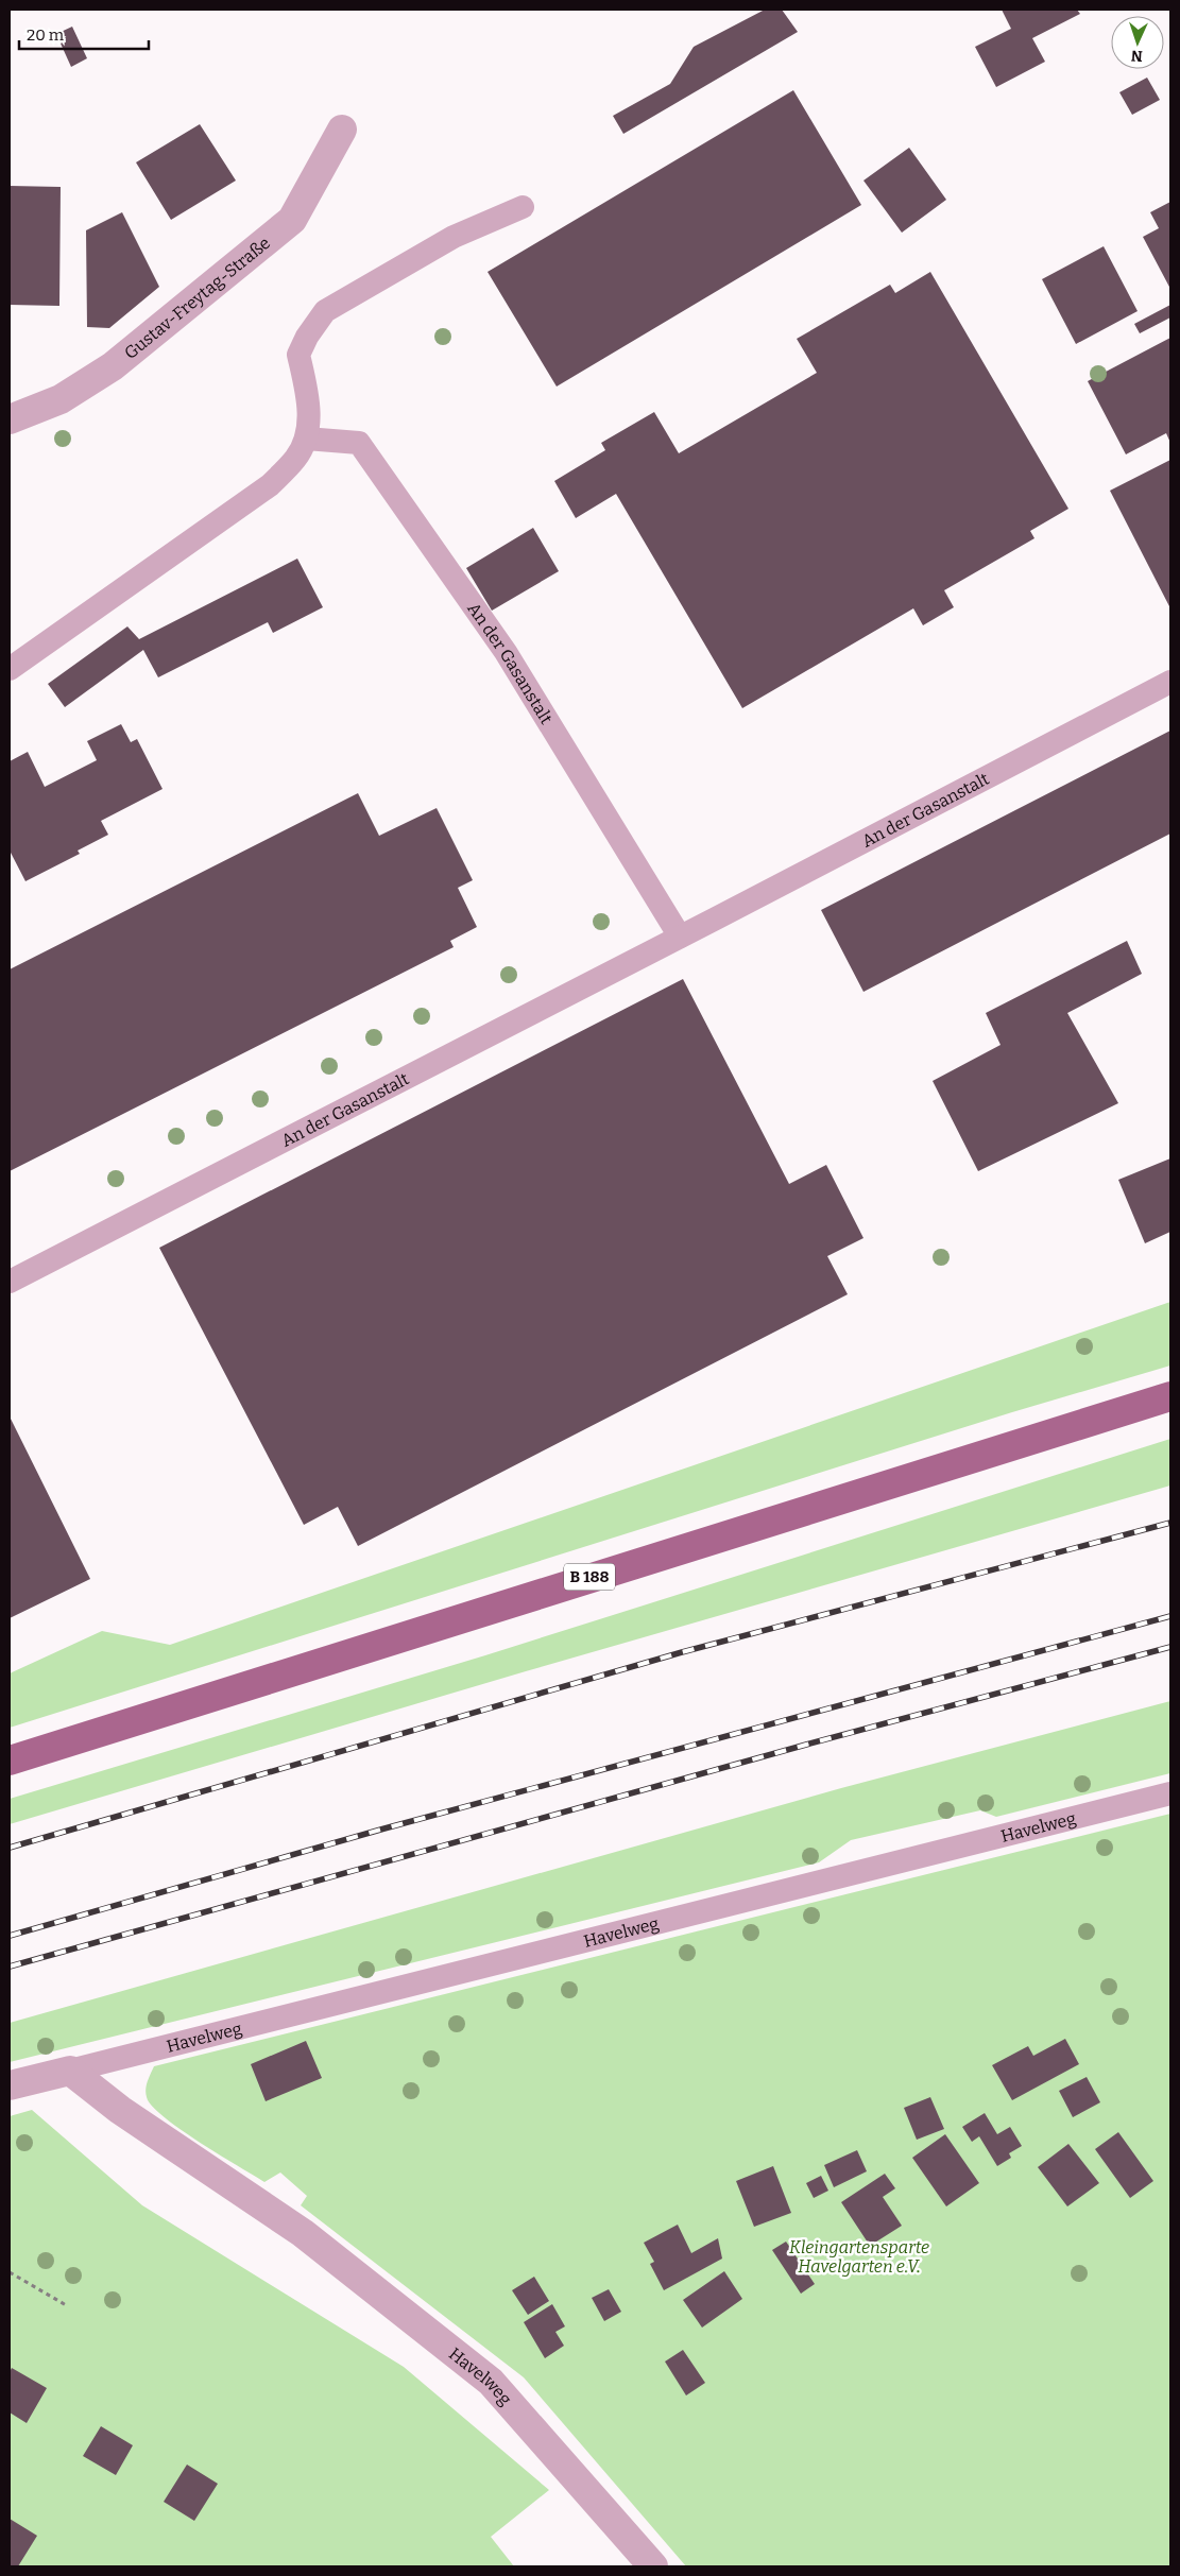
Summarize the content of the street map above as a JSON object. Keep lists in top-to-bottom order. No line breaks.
{"streets":{"main road":["B 188"],"street":["Gustav-Freytag-Straße","Havelweg"],"lane":["An der Gasanstalt"]},"parks":["Kleingartensparte Havelgarten e.V."],"scale_bar":"20 m","north":"bottom"}
